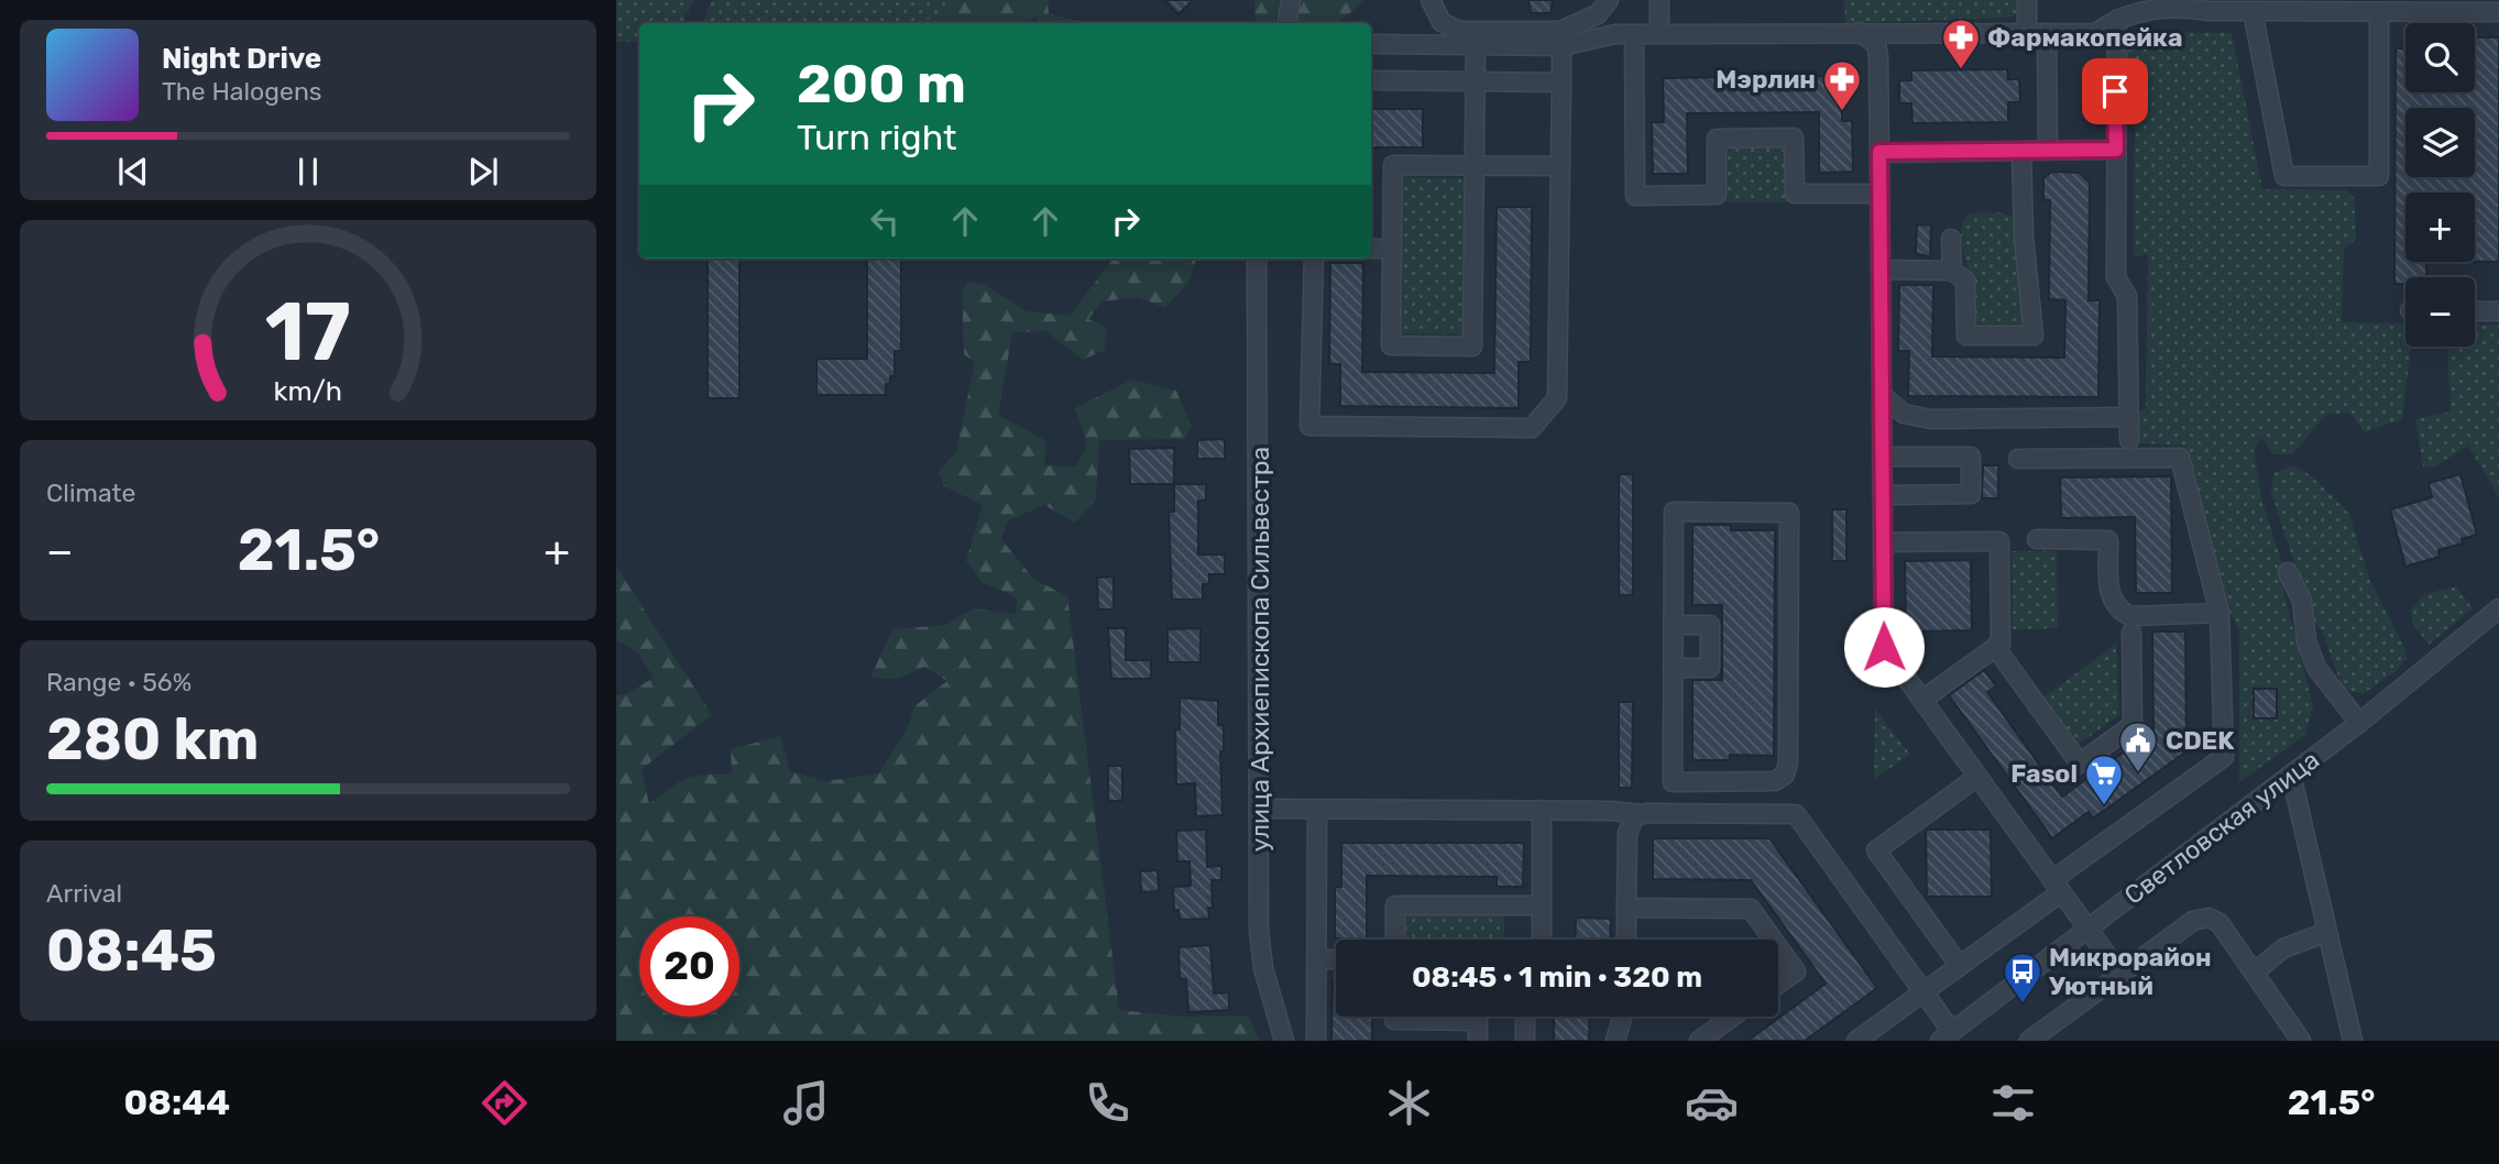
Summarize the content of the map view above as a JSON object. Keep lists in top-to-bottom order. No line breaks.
{"streets":{"street":["улица Архиепископа Сильвестра","Светловская улица"]},"places":{"pharmacy":["Фармакопейка","Мэрлин"],"public building":["CDEK"],"supermarket":["Fasol"],"bus stop":["Микрорайон Уютный"]},"page":{"map_buttons":["+","−"],"turn":["200 m","Turn right"],"song":["Night Drive","The Halogens"],"tile":["Climate",["Range · 56%","280 km"],["Arrival","08:45"]],"heat":["−","21.5°","+"],"limit":"20","trip":"08:45 · 1 min · 320 m","tabs":["08:44","21.5°"],"gauge":["17","km/h"]}}
